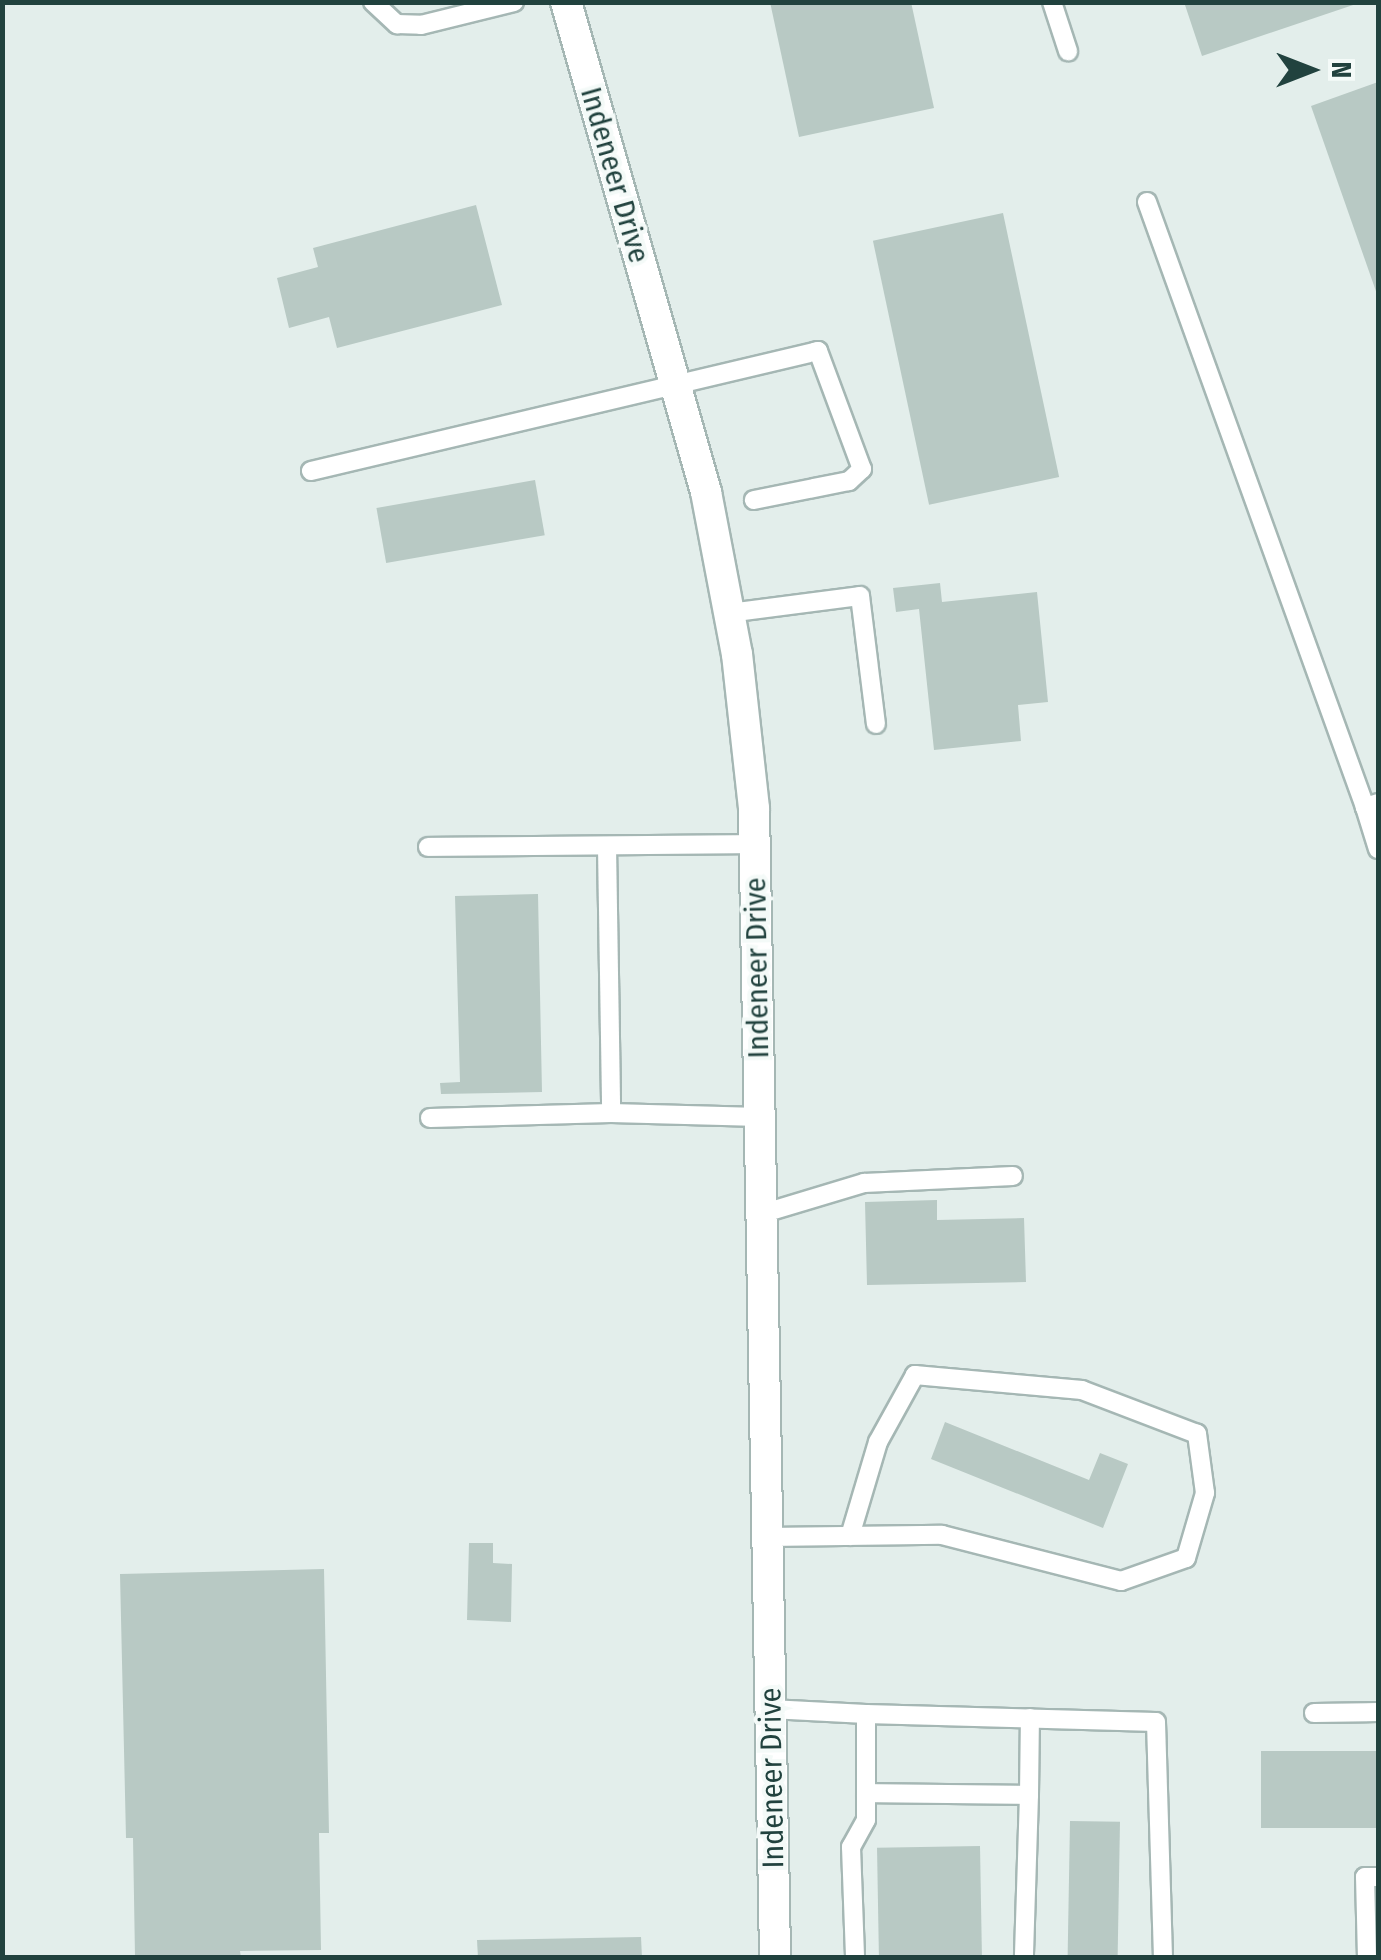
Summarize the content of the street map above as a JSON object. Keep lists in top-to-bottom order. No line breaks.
{"streets":{"street":["Indeneer Drive"]},"north":"right"}
